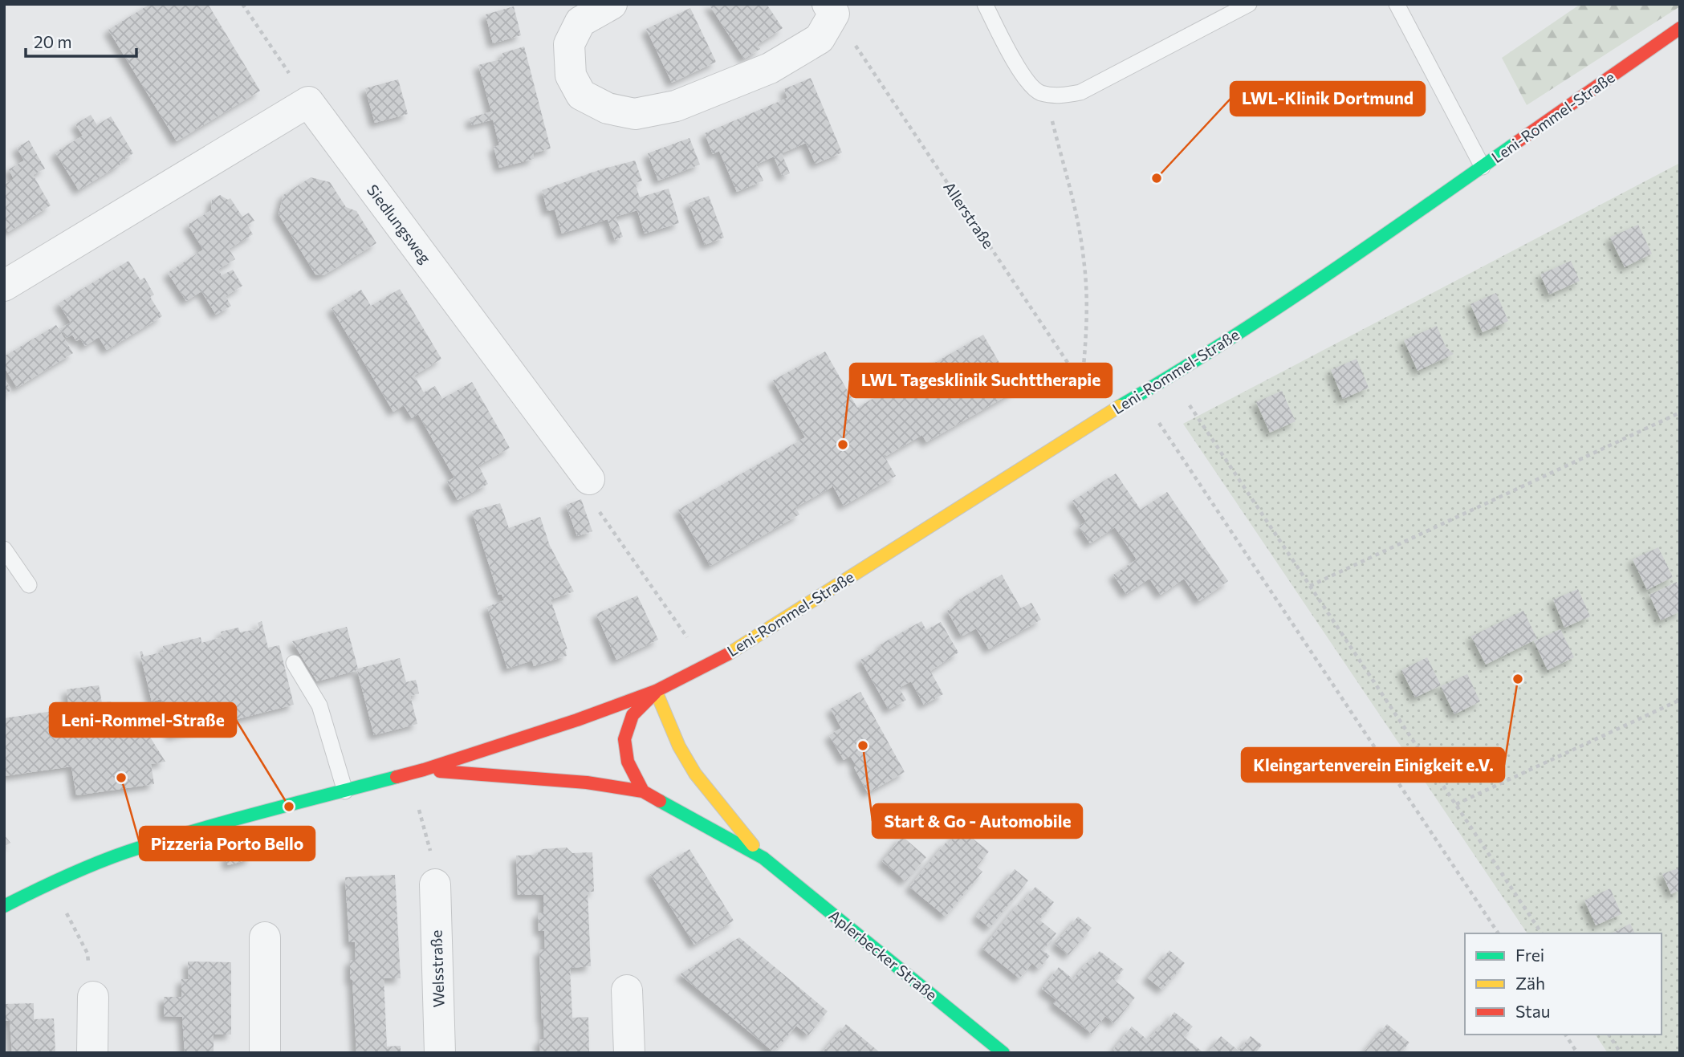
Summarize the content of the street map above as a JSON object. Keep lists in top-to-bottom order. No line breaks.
{"streets":{"main road":["Leni-Rommel-Straße","Aplerbecker Straße"],"street":["Siedlungsweg","Welsstraße"],"path":["Allerstraße"]},"crossings":[["Leni-Rommel-Straße","Allerstraße"],["Leni-Rommel-Straße","Aplerbecker Straße"]],"places":["LWL-Klinik Dortmund","LWL Tagesklinik Suchttherapie","Kleingartenverein Einigkeit e.V.","Start & Go - Automobile","Pizzeria Porto Bello","Leni-Rommel-Straße"],"legend":["Frei","Zäh","Stau"],"scale_bar":"20 m"}
